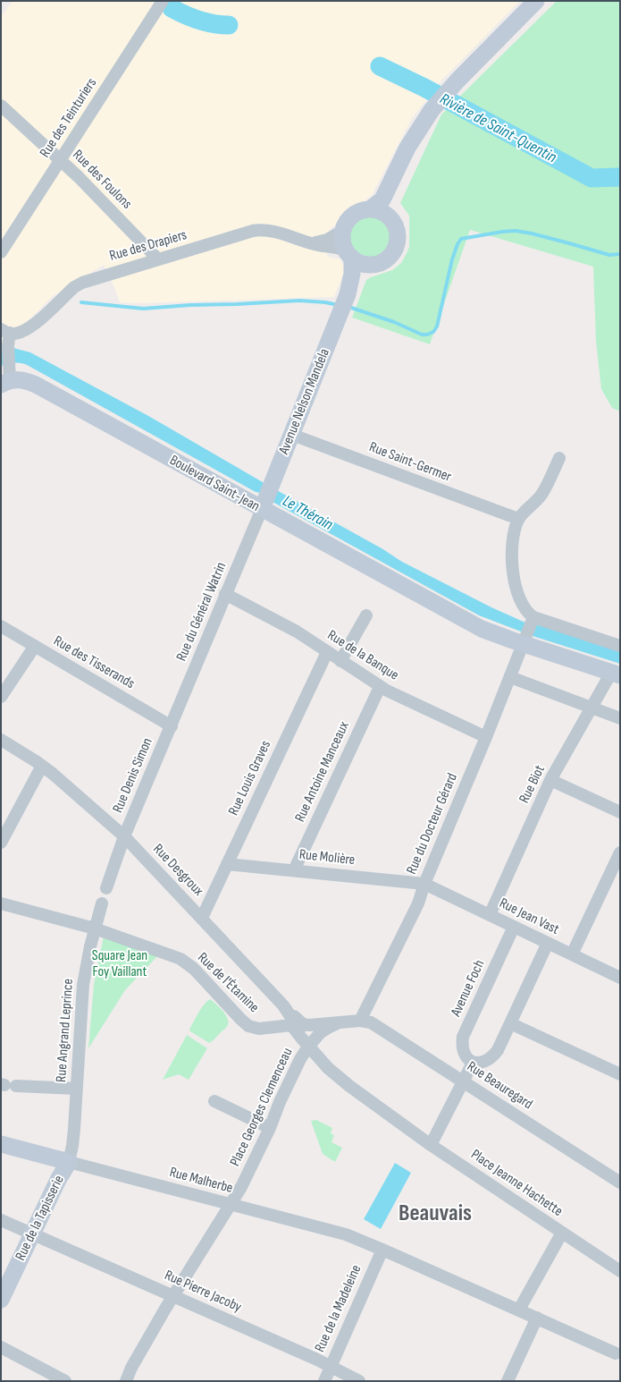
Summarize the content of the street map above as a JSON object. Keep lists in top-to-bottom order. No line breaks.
{"streets":{"street":["Rue des Teinturiers","Rue des Foulons","Rue des Drapiers","Avenue Nelson Mandela","Rue Saint-Germer","Boulevard Saint-Jean","Rue du Général Watrin","Rue de la Banque","Rue des Tisserands","Rue Antoine Manceaux","Rue Denis Simon","Rue Louis Graves","Rue Biot","Rue du Docteur Gérard","Rue Molière","Rue Desgroux","Rue Jean Vast","Rue de l'Étamine","Avenue Foch","Rue Angrand Leprince","Rue Beauregard","Place Georges Clemenceau","Rue Malherbe","Place Jeanne Hachette","Rue de la Tapisserie","Rue Pierre Jacoby","Rue de la Madeleine"]},"crossings":[["Rue des Teinturiers","Rue des Foulons"],["Rue des Foulons","Rue des Drapiers"],["Rue des Drapiers","Avenue Nelson Mandela"],["Avenue Nelson Mandela","Rue Saint-Germer"],["Avenue Nelson Mandela","Boulevard Saint-Jean"],["Avenue Nelson Mandela","Rue du Général Watrin"],["Boulevard Saint-Jean","Rue du Général Watrin"],["Boulevard Saint-Jean","Rue Biot"],["Boulevard Saint-Jean","Rue du Docteur Gérard"],["Rue du Général Watrin","Rue de la Banque"],["Rue du Général Watrin","Rue des Tisserands"],["Rue du Général Watrin","Rue Denis Simon"],["Rue de la Banque","Rue Antoine Manceaux"],["Rue de la Banque","Rue Louis Graves"],["Rue de la Banque","Rue du Docteur Gérard"],["Rue des Tisserands","Rue Denis Simon"],["Rue Antoine Manceaux","Rue Molière"],["Rue Denis Simon","Rue Desgroux"],["Rue Louis Graves","Rue Molière"],["Rue Louis Graves","Rue Desgroux"],["Rue Biot","Rue Jean Vast"],["Rue du Docteur Gérard","Rue Molière"],["Rue du Docteur Gérard","Rue Jean Vast"],["Rue du Docteur Gérard","Rue Beauregard"],["Rue Molière","Rue Jean Vast"],["Rue Desgroux","Rue de l'Étamine"],["Rue Desgroux","Place Georges Clemenceau"],["Rue Desgroux","Place Jeanne Hachette"],["Rue Jean Vast","Avenue Foch"],["Rue de l'Étamine","Rue Angrand Leprince"],["Rue Angrand Leprince","Rue Malherbe"],["Rue Angrand Leprince","Rue de la Tapisserie"],["Place Georges Clemenceau","Rue Malherbe"],["Place Georges Clemenceau","Rue Pierre Jacoby"],["Rue Malherbe","Rue de la Tapisserie"],["Rue Malherbe","Rue de la Madeleine"],["Rue de la Tapisserie","Rue Pierre Jacoby"],["Rue Pierre Jacoby","Rue de la Madeleine"]],"districts":["Beauvais"],"water":["Rivière de Saint-Quentin","Le Thérain"],"parks":["Square Jean Foy Vaillant"]}
